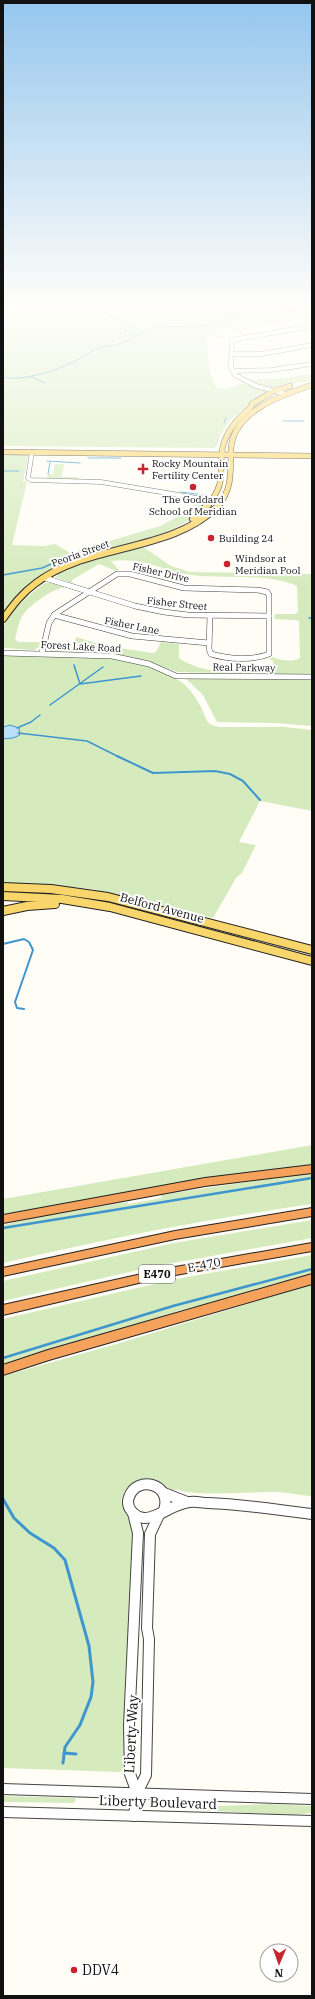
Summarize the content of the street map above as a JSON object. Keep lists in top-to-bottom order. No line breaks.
{"streets":{"highway":["E-470","E470"],"main road":["Peoria Street","Belford Avenue"],"street":["Fisher Drive","Fisher Street","Fisher Lane","Forest Lake Road","Real Parkway","Liberty Way","Liberty Boulevard"]},"crossings":[["Peoria Street","Fisher Street"],["Fisher Drive","Fisher Street"],["Fisher Drive","Fisher Lane"],["Forest Lake Road","Real Parkway"],["Liberty Way","Liberty Boulevard"]],"places":{"health":["Rocky Mountain Fertility Center"],"other":["The Goddard School of Meridian","Building 24","Windsor at Meridian Pool","DDV4"]},"north":"bottom"}
